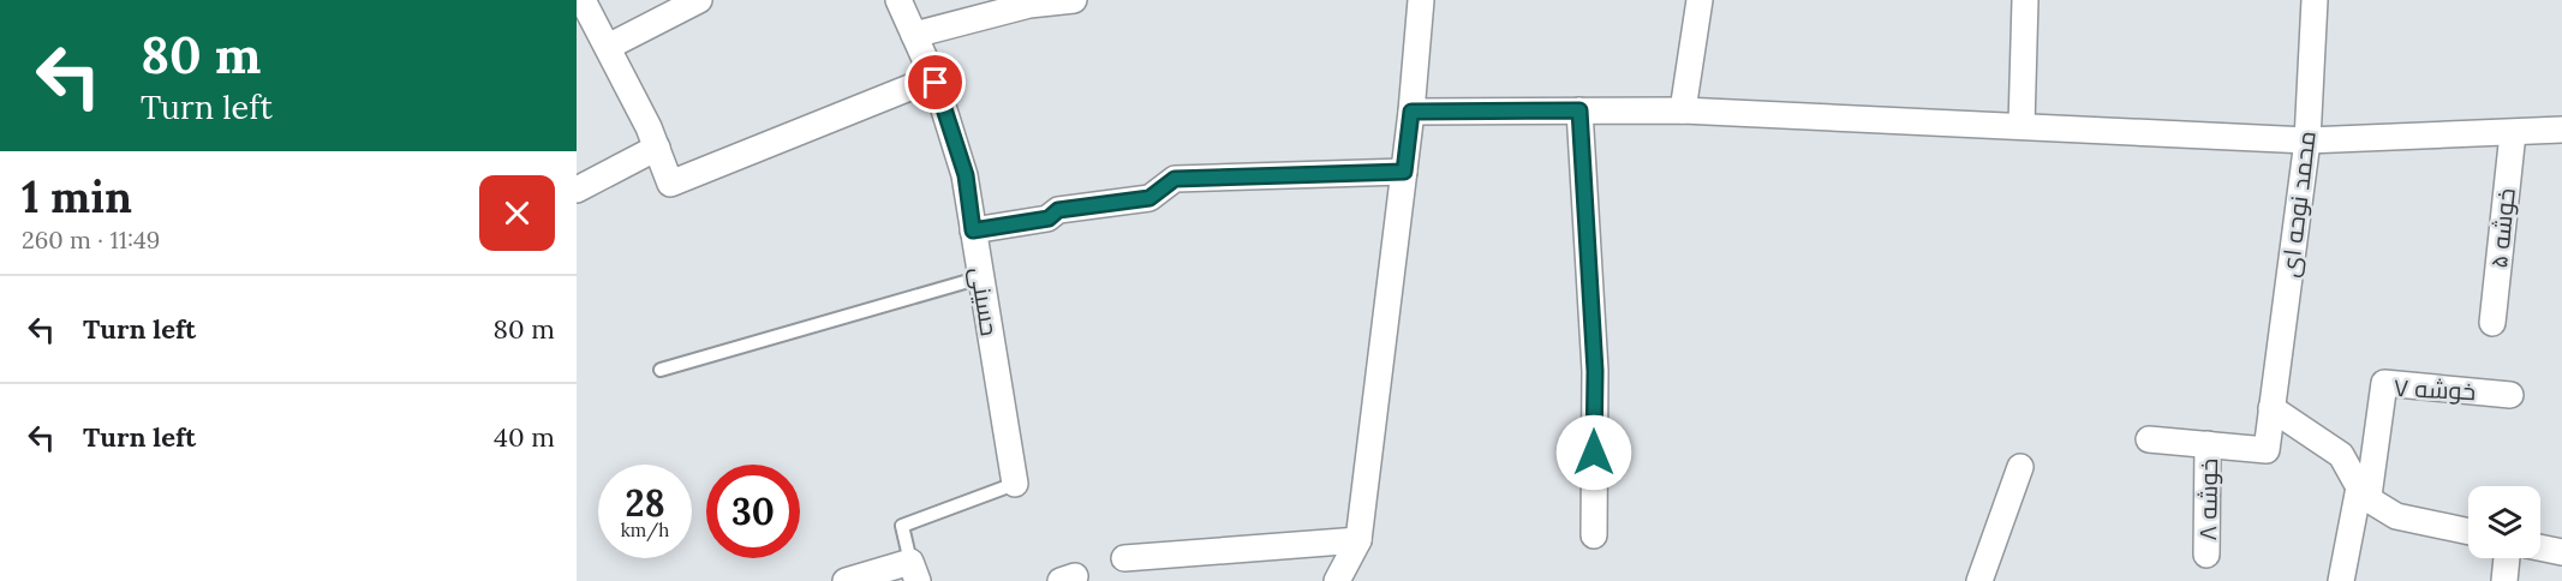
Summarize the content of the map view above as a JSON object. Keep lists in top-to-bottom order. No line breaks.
{"streets":{"street":["محمد نوحه ای","خوشه ۵","حسینی","خوشه ۷","خوشه ۸"]},"crossings":[["محمد نوحه ای","خوشه ۸"]],"page":{"turn":["80 m","Turn left"],"heading":["1 min","260 m · 11:49"],"list":[{"name":"Turn left","value":"80 m"},{"name":"Turn left","value":"40 m"}],"speed":"28 km/h","limit":"30"}}
